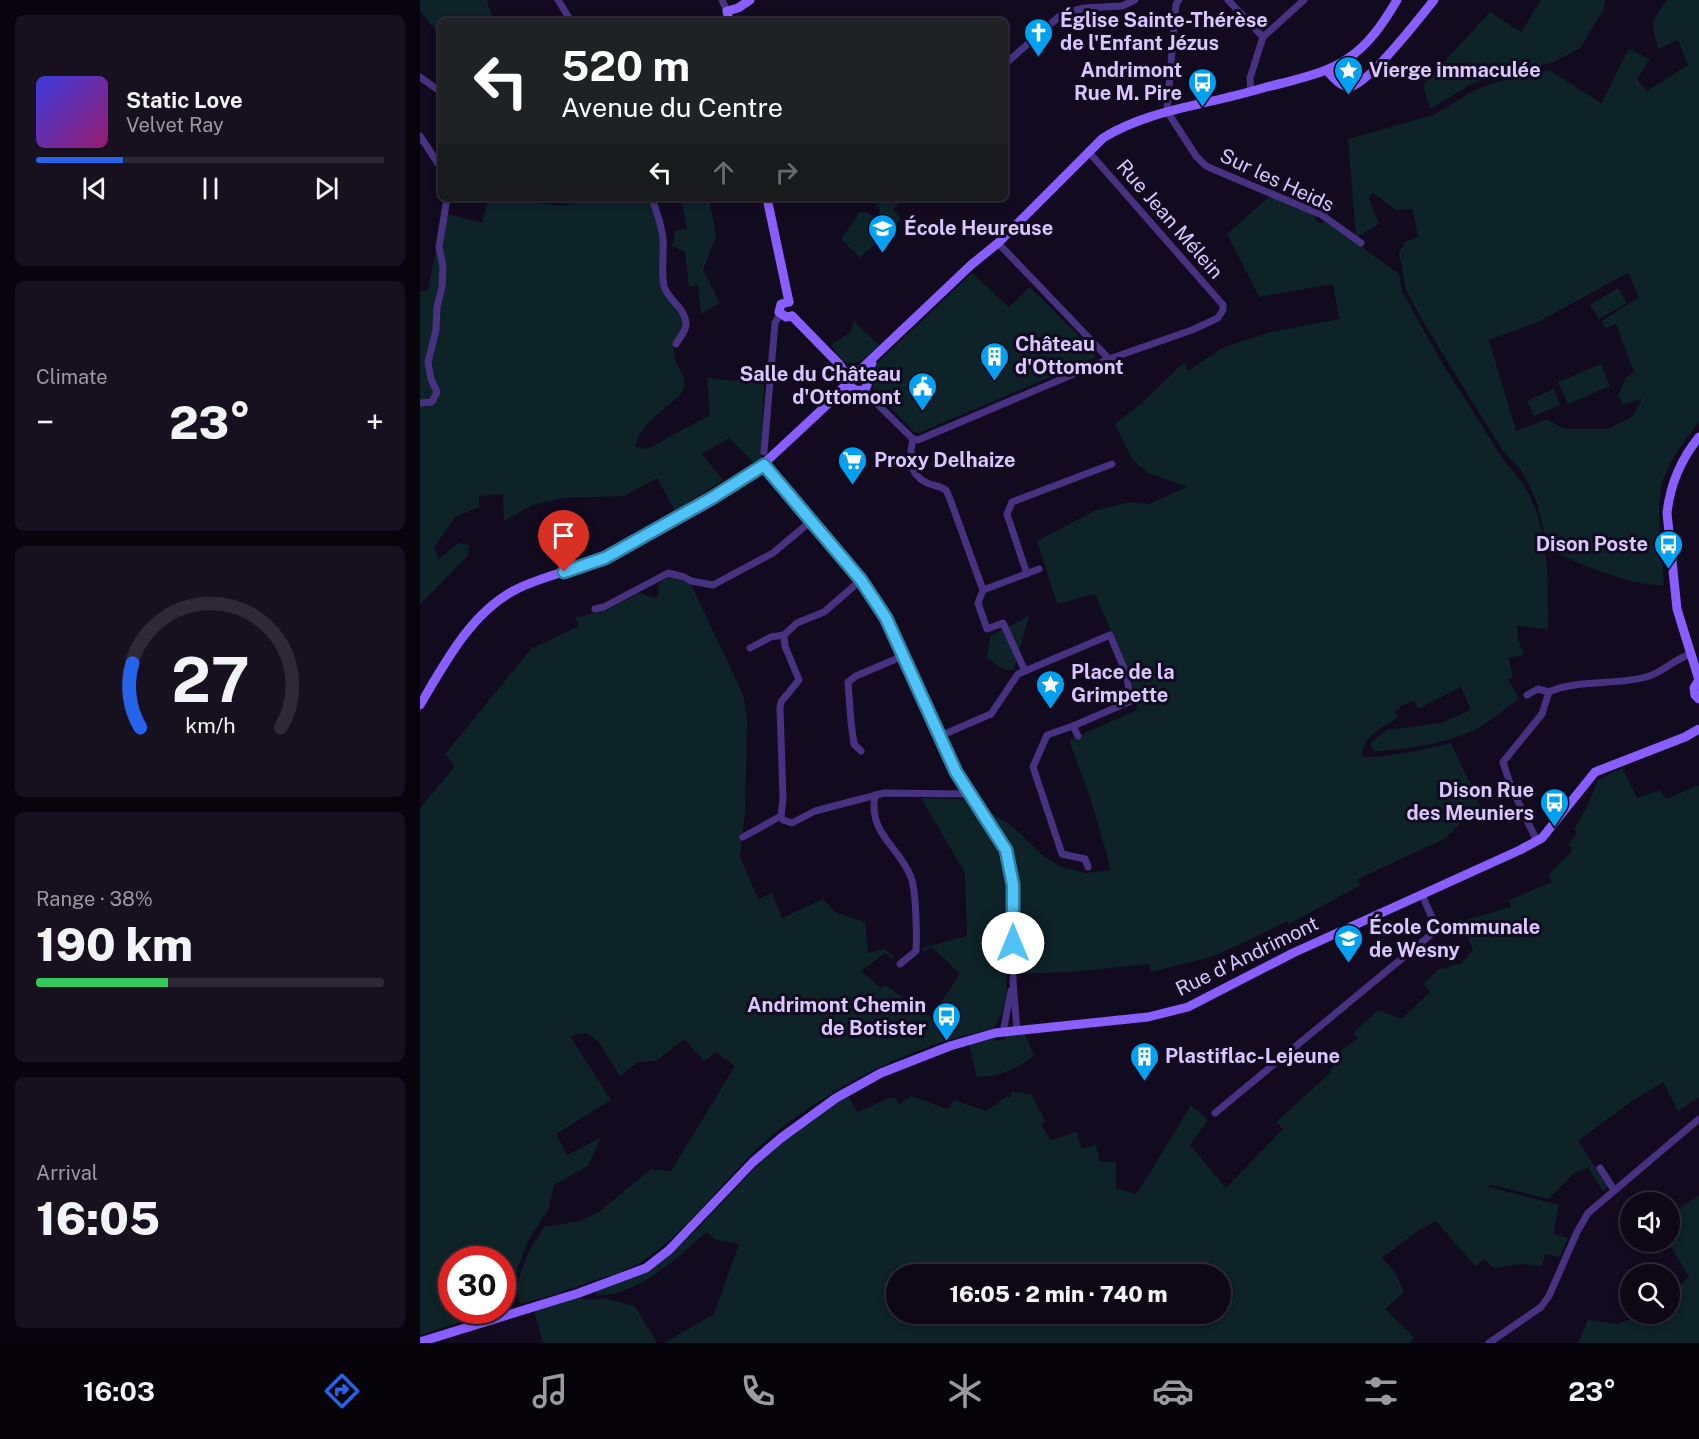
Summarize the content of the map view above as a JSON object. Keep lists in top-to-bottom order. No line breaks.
{"streets":{"street":["Sur les Heids","Rue Jean Mélein","Rue d'Andrimont"]},"places":{"church":["Église Sainte-Thérèse de l'Enfant Jézus"],"place":["Vierge immaculée","Place de la Grimpette"],"bus stop":["Andrimont Rue M. Pire","Dison Poste","Dison Rue des Meuniers","Andrimont Chemin de Botister"],"school or university":["École Heureuse","École Communale de Wesny"],"building":["Château d'Ottomont","Plastiflac-Lejeune"],"public building":["Salle du Château d'Ottomont"],"supermarket":["Proxy Delhaize"]},"page":{"turn":["520 m","Avenue du Centre"],"song":["Static Love","Velvet Ray"],"tile":["Climate",["Range · 38%","190 km"],["Arrival","16:05"]],"heat":["−","23°","+"],"limit":"30","trip":"16:05 · 2 min · 740 m","tabs":["16:03","23°"],"gauge":["27","km/h"]}}
